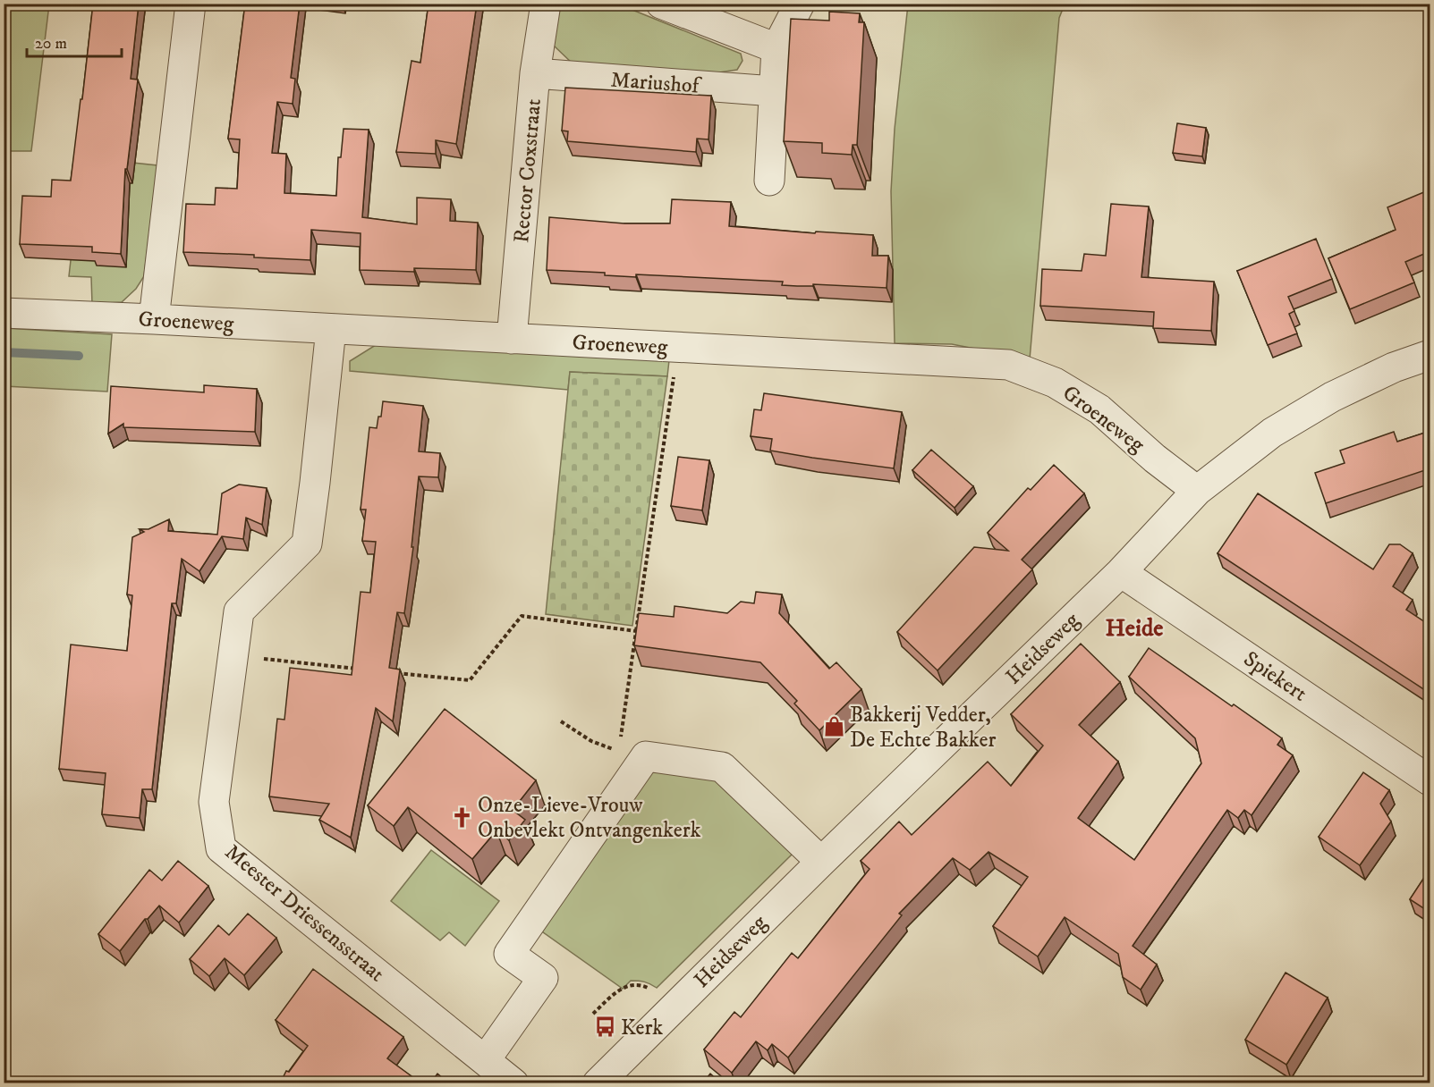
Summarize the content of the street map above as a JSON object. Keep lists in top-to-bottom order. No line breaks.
{"streets":{"street":["Mariushof","Rector Coxstraat","Groeneweg","Heidseweg","Spiekert","Meester Driessensstraat"]},"crossings":[["Mariushof","Rector Coxstraat"],["Rector Coxstraat","Groeneweg"],["Groeneweg","Heidseweg"],["Groeneweg","Meester Driessensstraat"],["Heidseweg","Spiekert"]],"districts":["Heide"],"places":{"shop":["Bakkerij Vedder, De Echte Bakker"],"church":["Onze-Lieve-Vrouw Onbevlekt Ontvangenkerk"],"bus stop":["Kerk"]},"scale_bar":"20 m"}
